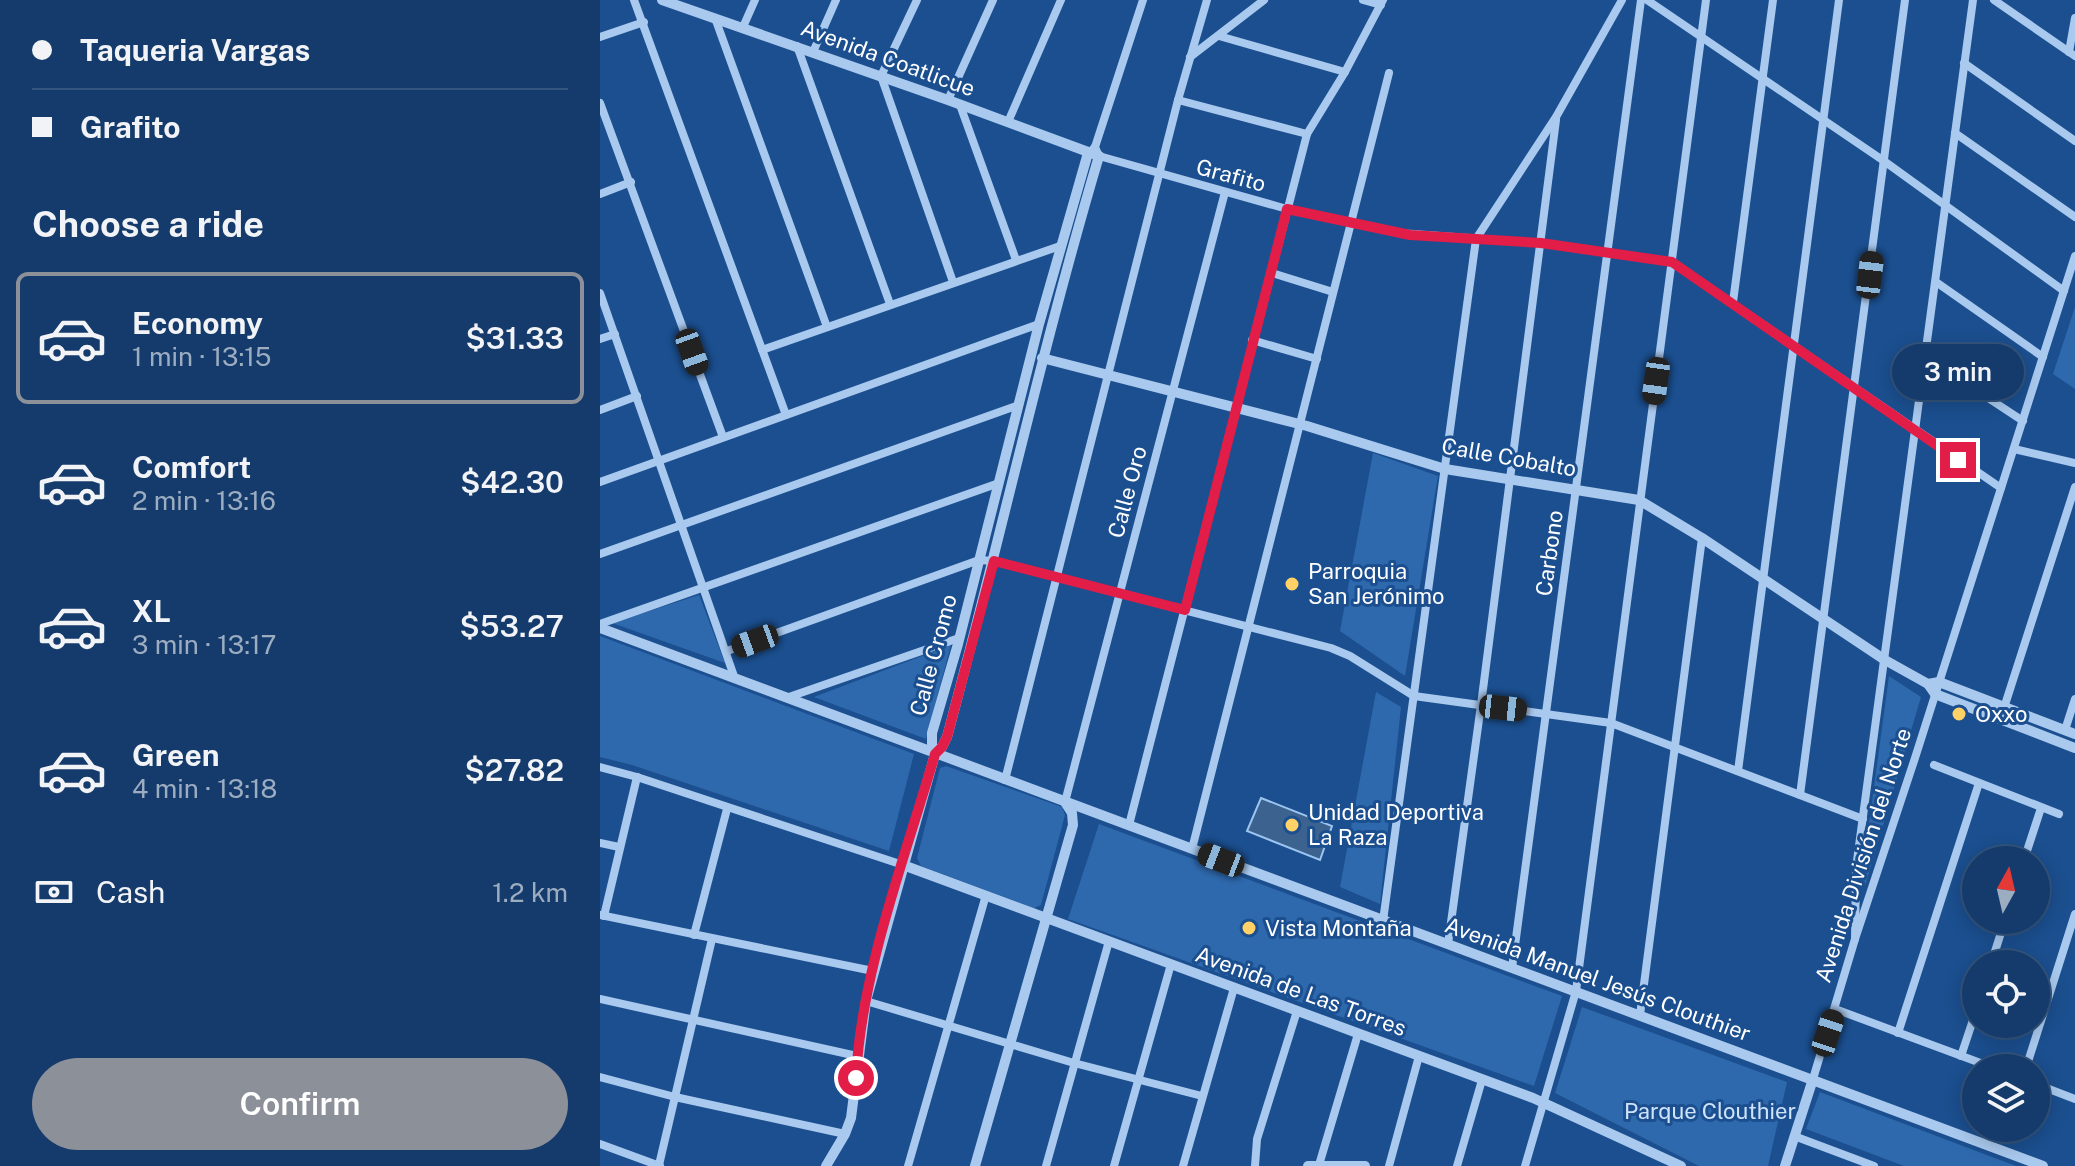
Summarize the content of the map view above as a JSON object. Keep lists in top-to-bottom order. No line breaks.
{"streets":{"street":["Avenida Coatlicue","Grafito","Calle Cobalto","Calle Oro","Carbono","Calle Cromo","Avenida División del Norte","Avenida Manuel Jesús Clouthier","Avenida de Las Torres"]},"crossings":[["Avenida Coatlicue","Grafito"],["Avenida Coatlicue","Calle Cromo"],["Grafito","Calle Oro"],["Grafito","Carbono"],["Grafito","Calle Cromo"],["Calle Cobalto","Calle Oro"],["Calle Cobalto","Carbono"],["Calle Cobalto","Calle Cromo"],["Calle Oro","Avenida Manuel Jesús Clouthier"],["Carbono","Avenida Manuel Jesús Clouthier"],["Calle Cromo","Avenida Manuel Jesús Clouthier"],["Avenida División del Norte","Avenida Manuel Jesús Clouthier"]],"parks":["Parque Clouthier"],"places":["Parroquia San Jerónimo","Oxxo","Unidad Deportiva La Raza","Vista Montaña"],"north":"top","page":{"banner":["Taqueria Vargas","Grafito"],"heading":"Choose a ride","list":[{"name":"Economy","note":"1 min · 13:15","value":"$31.33"},{"name":"Comfort","note":"2 min · 13:16","value":"$42.30"},{"name":"XL","note":"3 min · 13:17","value":"$53.27"},{"name":"Green","note":"4 min · 13:18","value":"$27.82"}],"bubble":"3 min","pay":["Cash","1.2 km"],"buttons":"Confirm"}}
